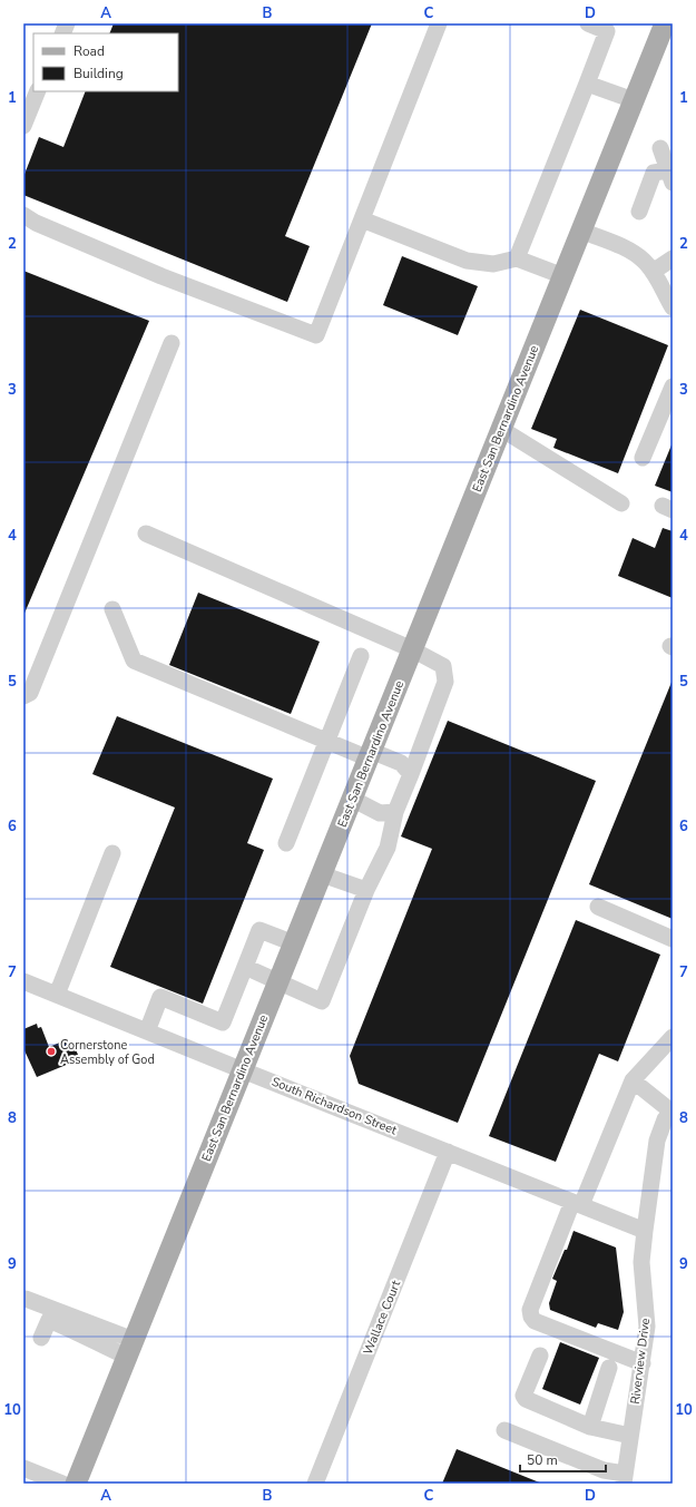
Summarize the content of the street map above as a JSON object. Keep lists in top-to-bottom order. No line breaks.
{"streets":{"main road":["East San Bernardino Avenue"],"street":["South Richardson Street","Wallace Court","Riverview Drive"]},"crossings":[["East San Bernardino Avenue","South Richardson Street"],["South Richardson Street","Wallace Court"],["South Richardson Street","Riverview Drive"]],"places":["Cornerstone Assembly of God"],"legend":["Road","Building"],"scale_bar":"50 m","grid":{"columns":["A","B","C","D"],"rows":["1","2","3","4","5","6","7","8","9","10"]}}
